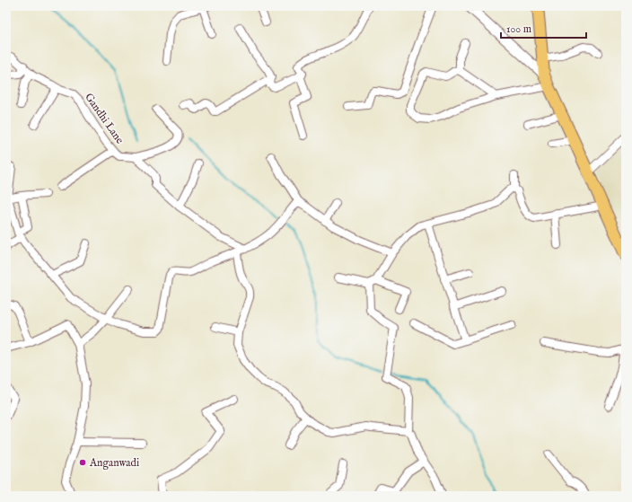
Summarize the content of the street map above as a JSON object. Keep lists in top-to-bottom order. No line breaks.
{"streets":{"street":["Gandhi Lane"]},"places":["Anganwadi"],"scale_bar":"100 m"}
